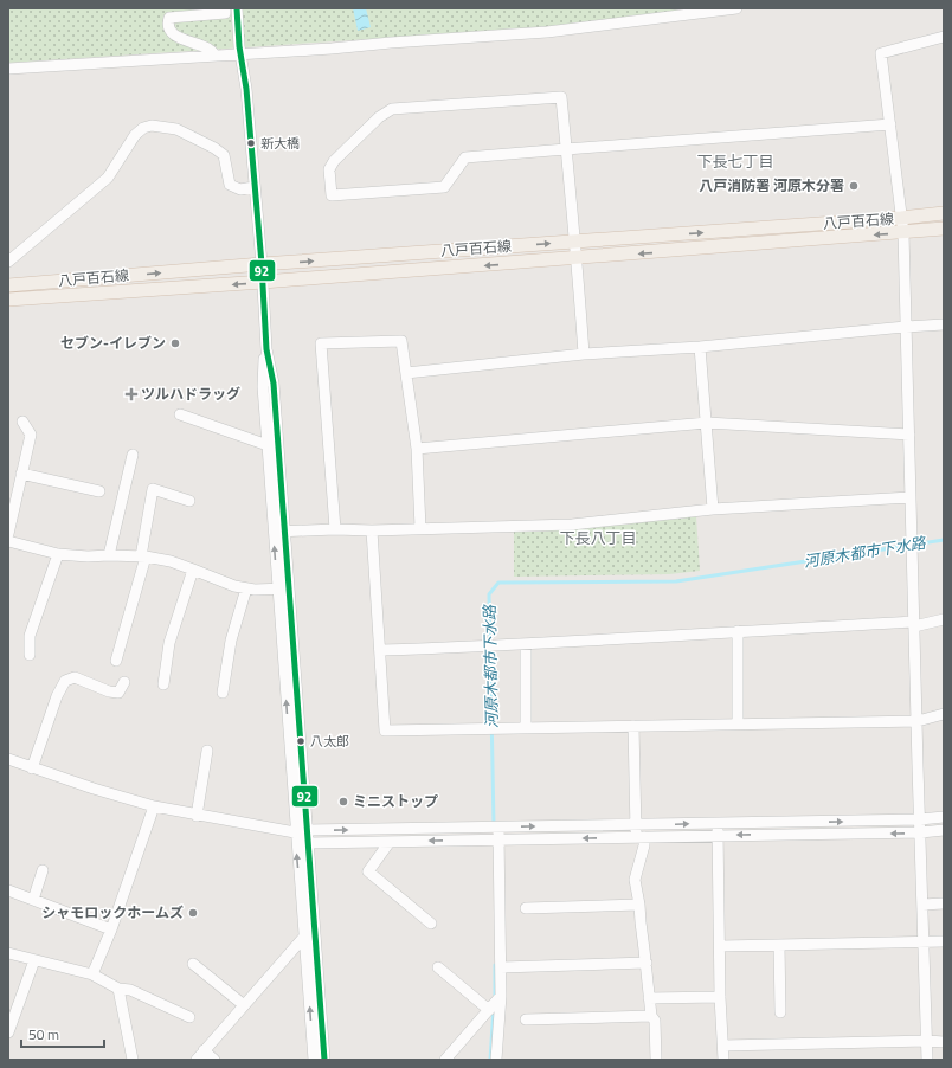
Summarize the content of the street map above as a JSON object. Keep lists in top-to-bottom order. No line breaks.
{"streets":{"main road":["八戸百石線"]},"districts":["下長七丁目","下長八丁目"],"water":["河原木都市下水路"],"places":{"other":["新大橋","八戸消防署 河原木分署","セブン-イレブン","八太郎","ミニストップ","シャモロックホームズ"],"health":["ツルハドラッグ"]},"lines":["transit line 92"],"scale_bar":"50 m"}
